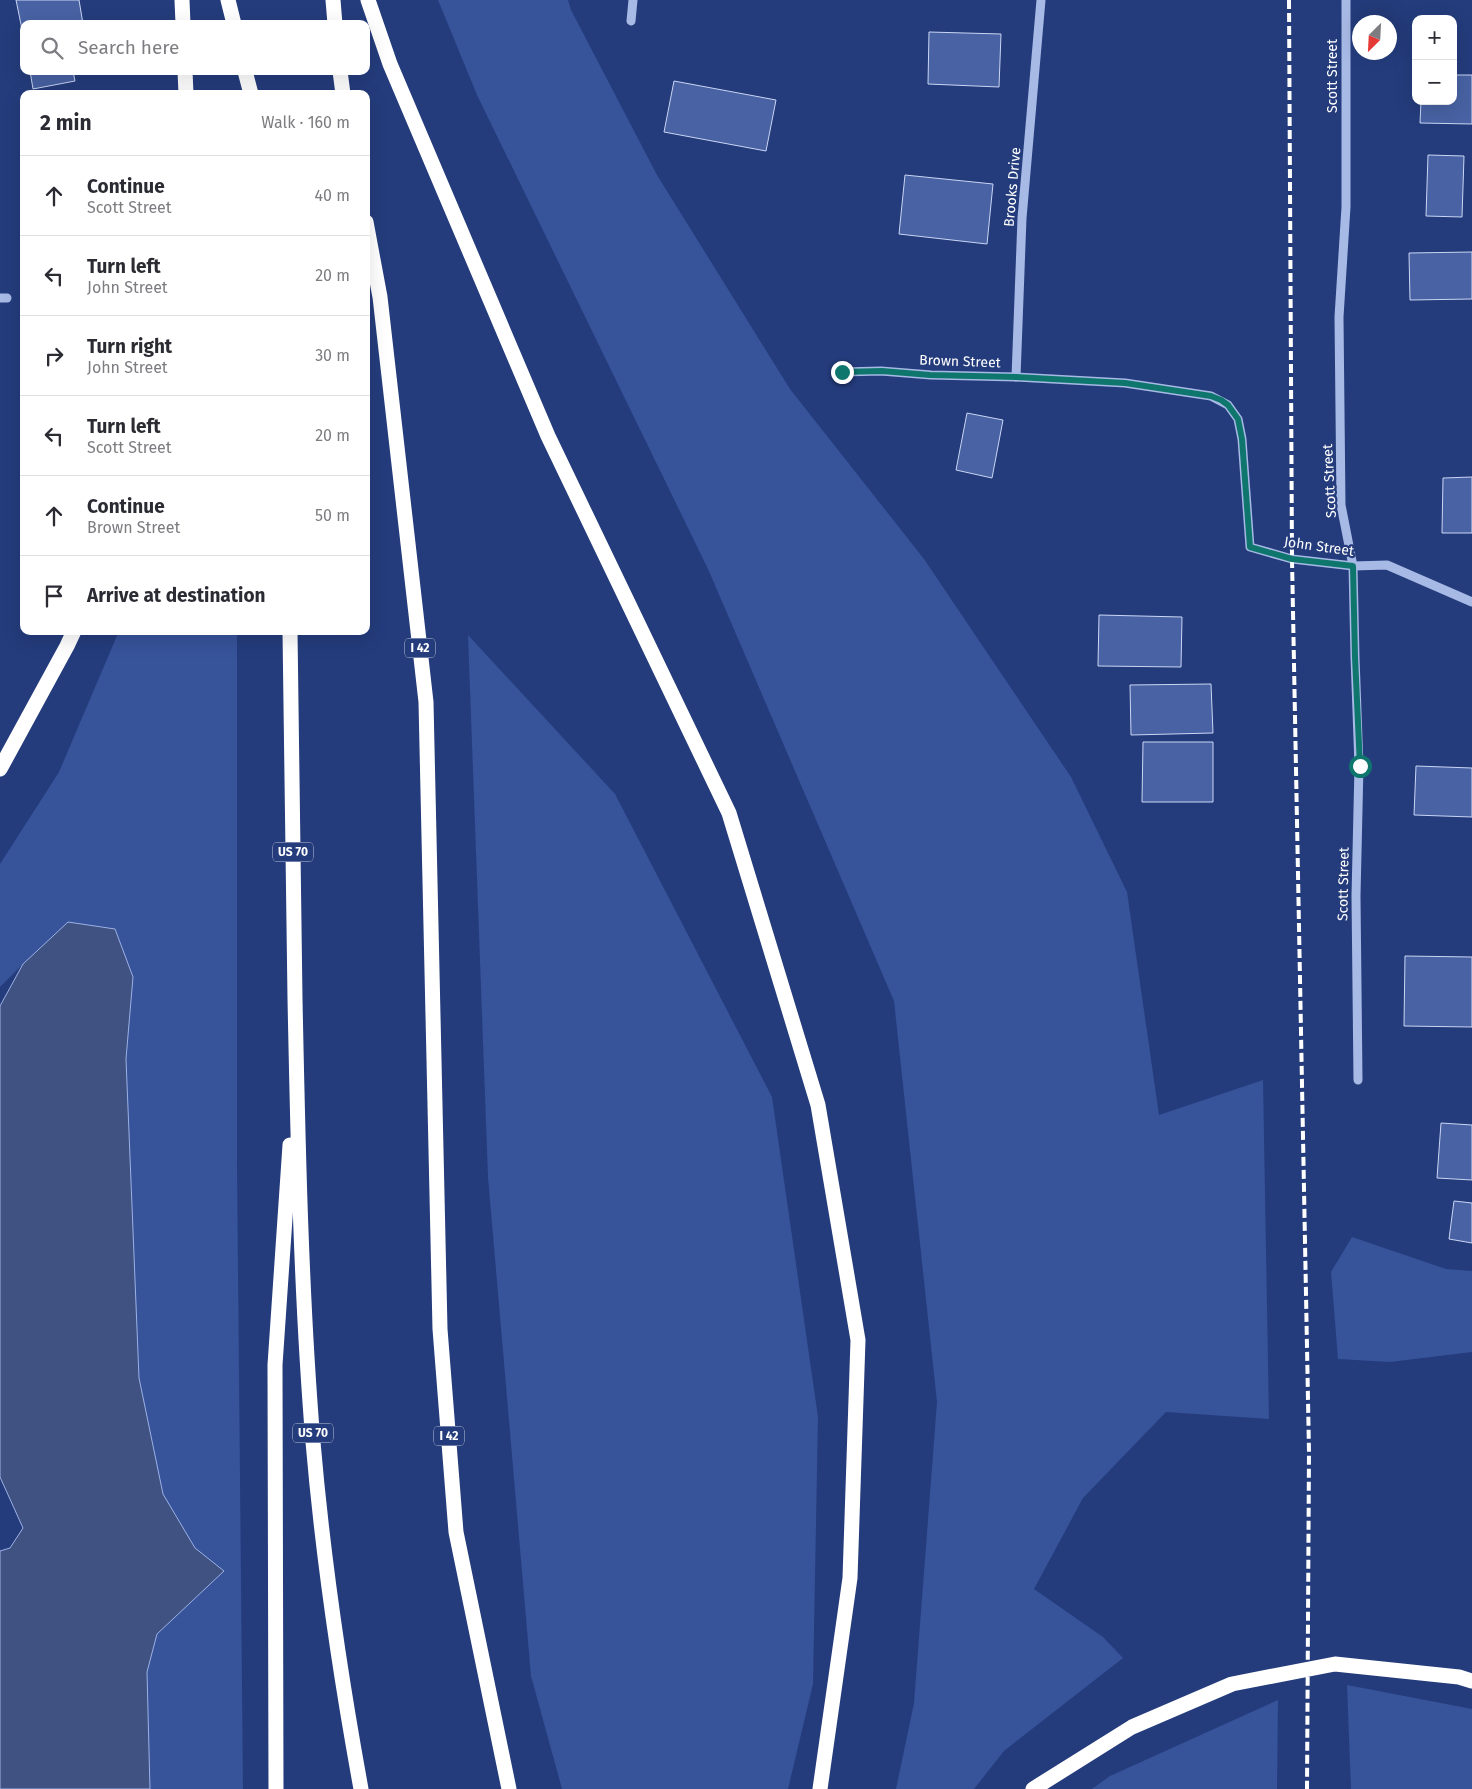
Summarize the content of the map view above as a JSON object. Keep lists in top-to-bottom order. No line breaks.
{"streets":{"highway":["I 42","US 70"],"street":["Scott Street","Brooks Drive","Brown Street","John Street"]},"crossings":[["Scott Street","John Street"],["Brooks Drive","Brown Street"],["Brown Street","John Street"]],"north":"bottom left","page":{"map_buttons":["+","−"],"search":"Search here","heading":["2 min","Walk · 160 m"],"list":[["Continue","Scott Street","40 m"],["Turn left","John Street","20 m"],["Turn right","John Street","30 m"],["Turn left","Scott Street","20 m"],["Continue","Brown Street","50 m"],"Arrive at destination"]}}
